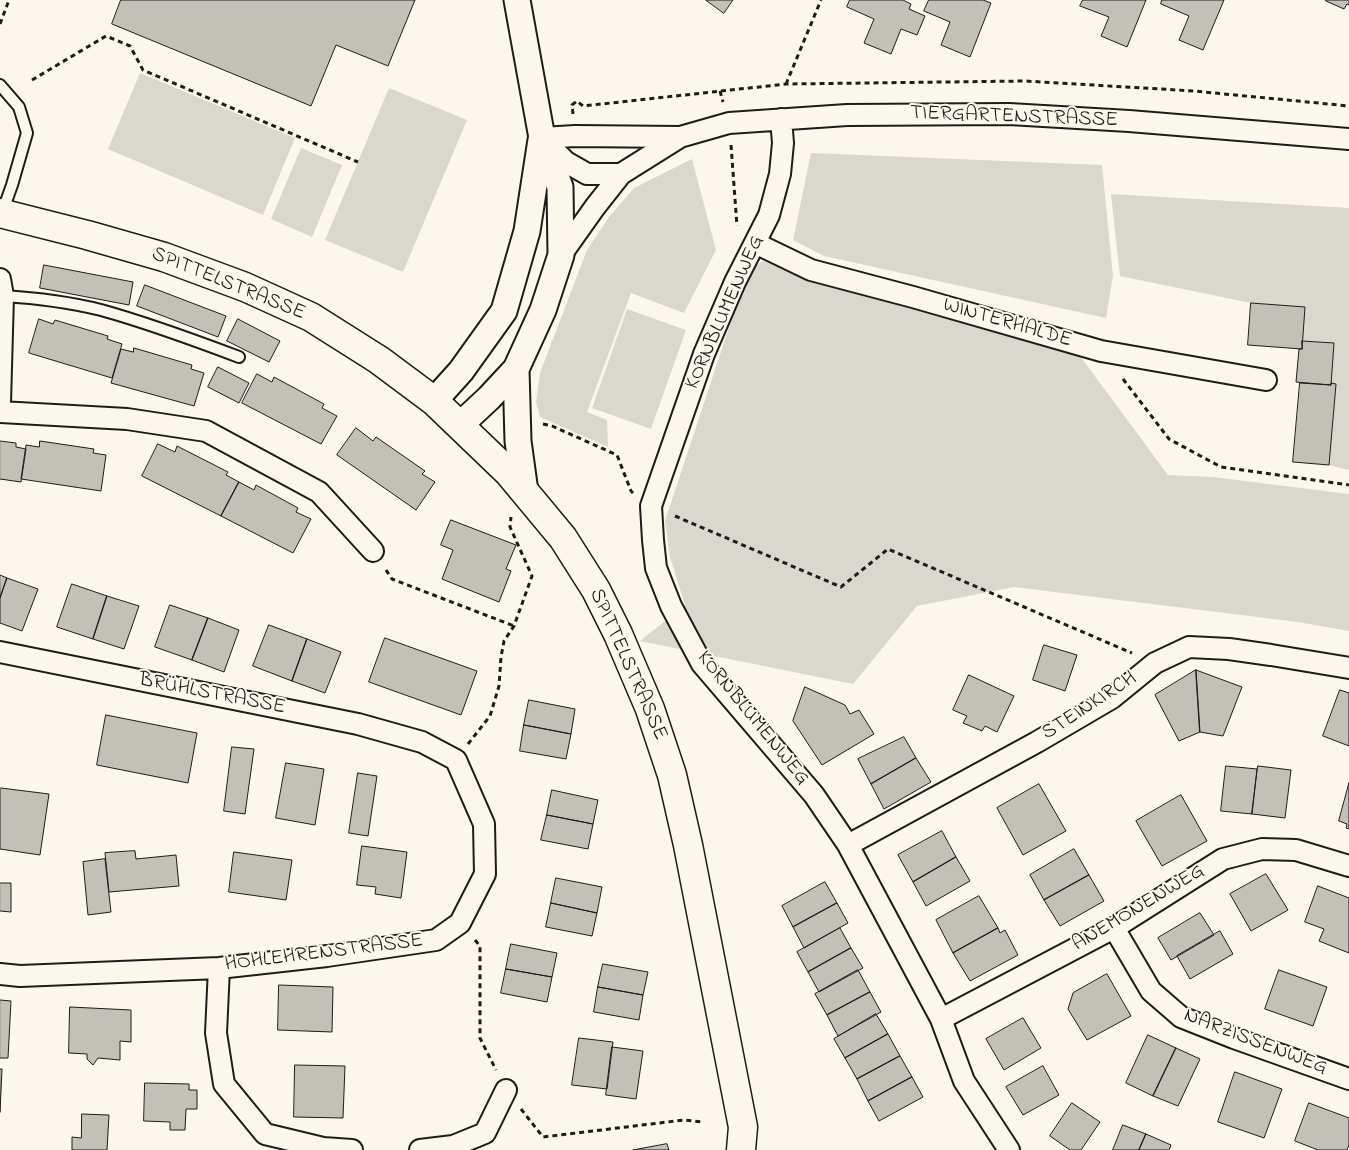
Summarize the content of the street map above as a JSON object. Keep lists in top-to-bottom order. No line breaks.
{"streets":{"main road":["SPITTELSTRASSE"],"street":["TIERGARTENSTRASSE","KORNBLUMENWEG","WINTERHALDE","BRÜHLSTRASSE","STEINKIRCH","ANEMONENWEG","HOHLEHRENSTRASSE","NARZISSENWEG"]},"crossings":[["TIERGARTENSTRASSE","KORNBLUMENWEG"],["KORNBLUMENWEG","WINTERHALDE"],["KORNBLUMENWEG","STEINKIRCH"],["KORNBLUMENWEG","ANEMONENWEG"],["BRÜHLSTRASSE","HOHLEHRENSTRASSE"],["ANEMONENWEG","NARZISSENWEG"]]}
